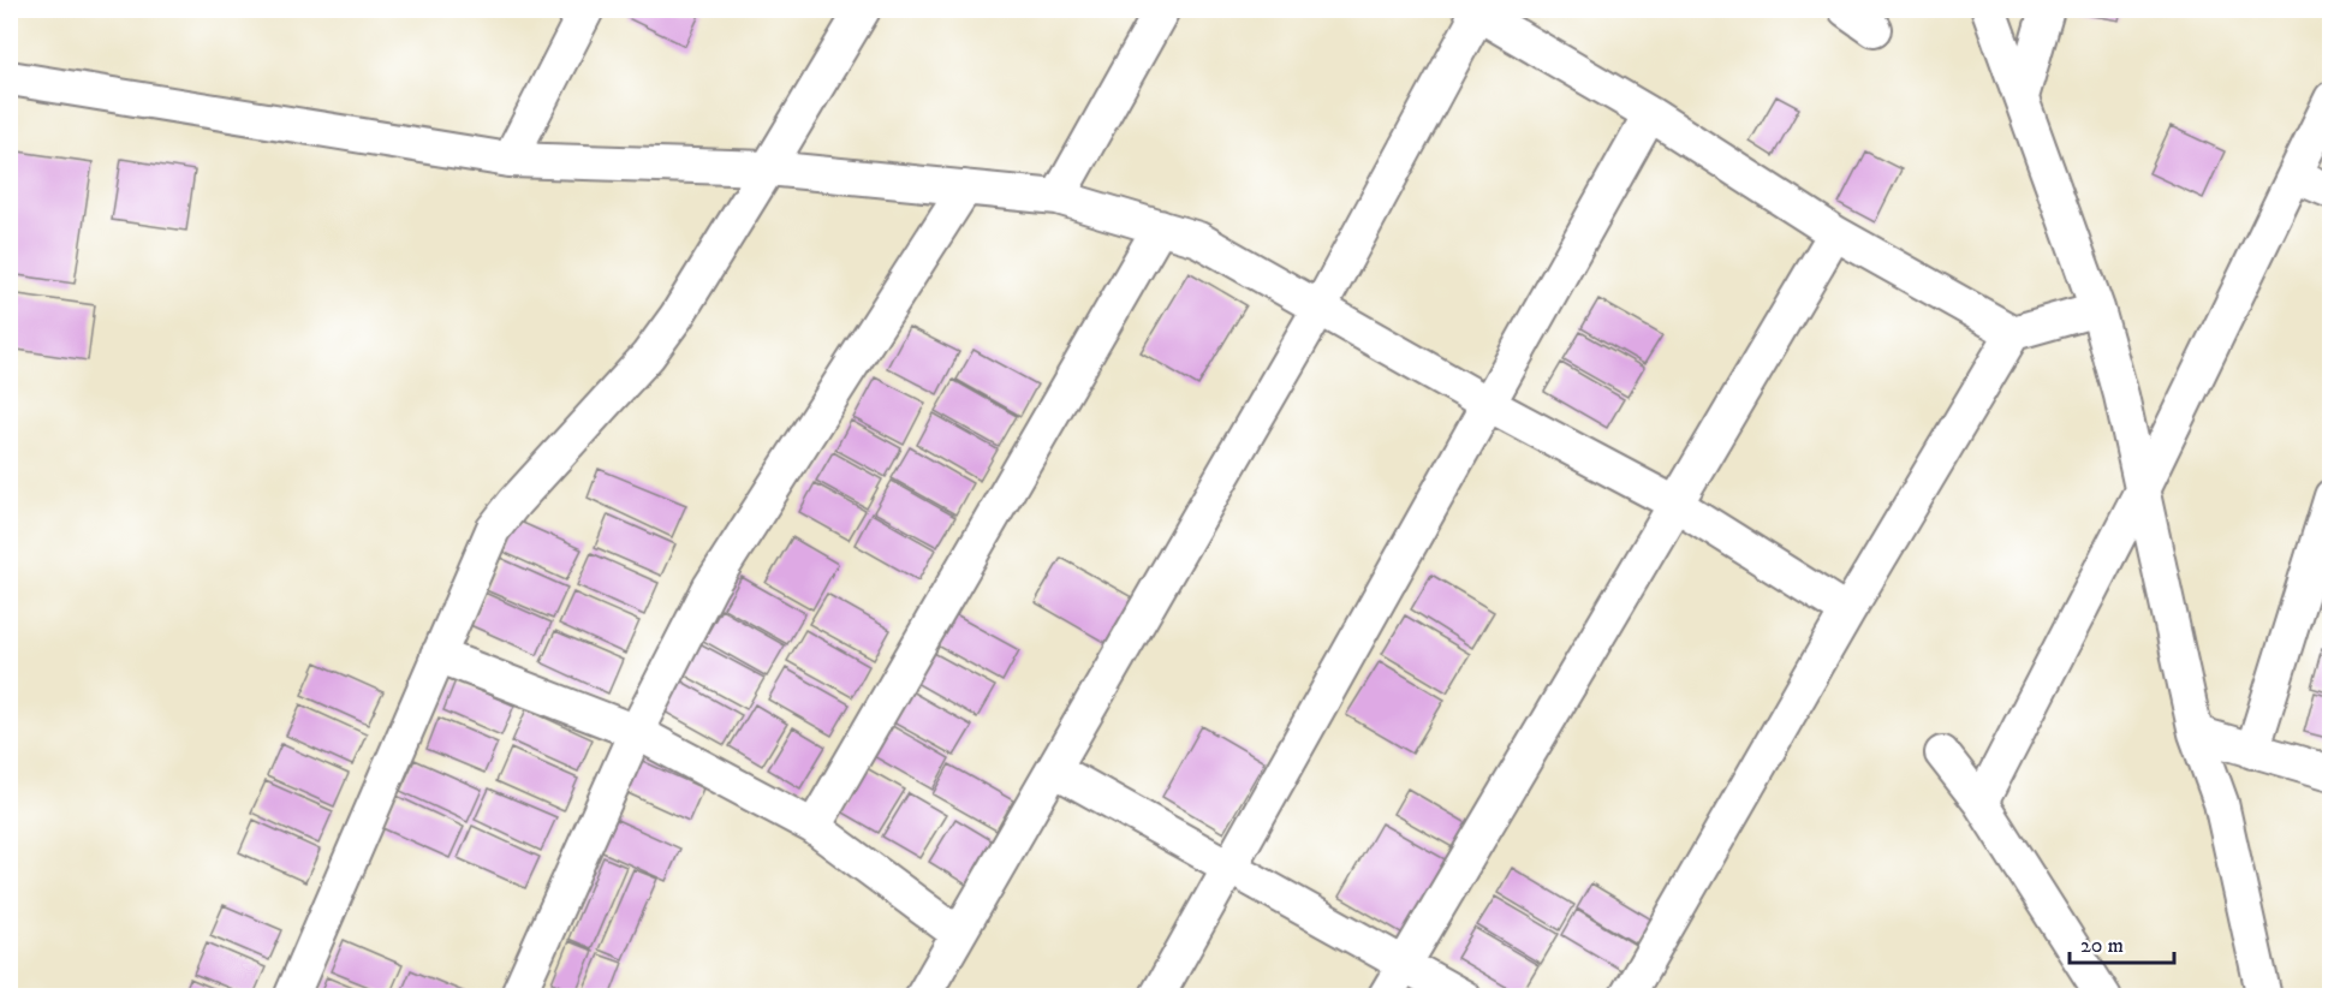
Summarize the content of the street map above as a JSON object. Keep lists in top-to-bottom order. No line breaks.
{"scale_bar":"20 m"}
